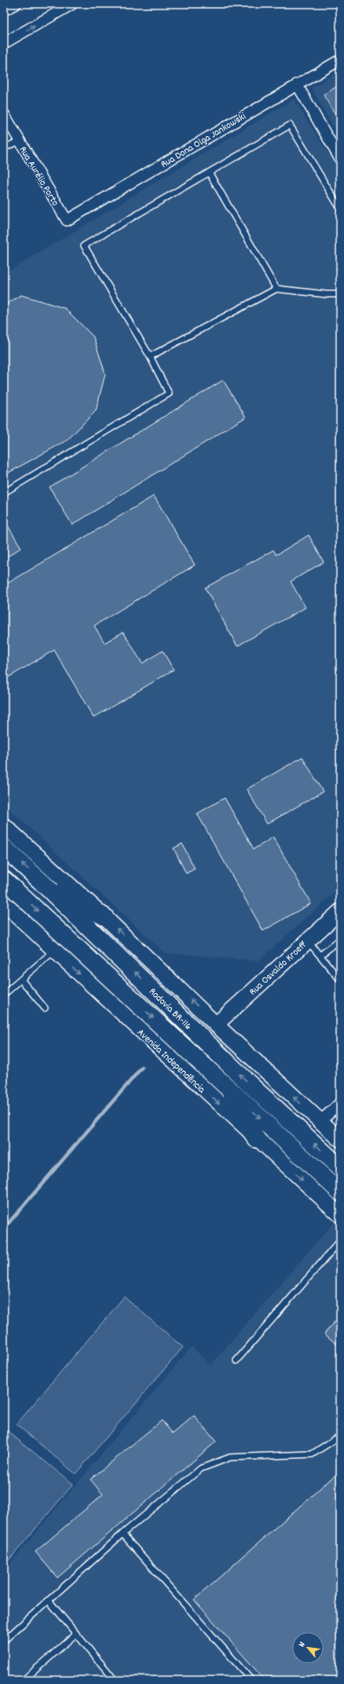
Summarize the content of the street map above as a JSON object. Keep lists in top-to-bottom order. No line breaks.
{"streets":{"highway":["Rodovia BR-116"],"main road":["Rua Osvaldo Kroeff","Avenida Independência"],"street":["Rua Dona Olga Jankowski","Rua Aurélio Porto"]},"crossings":[["Rua Dona Olga Jankowski","Rua Aurélio Porto"],["Rua Osvaldo Kroeff","Rodovia BR-116"]],"one_way":["Avenida Independência"],"north":"top left"}
